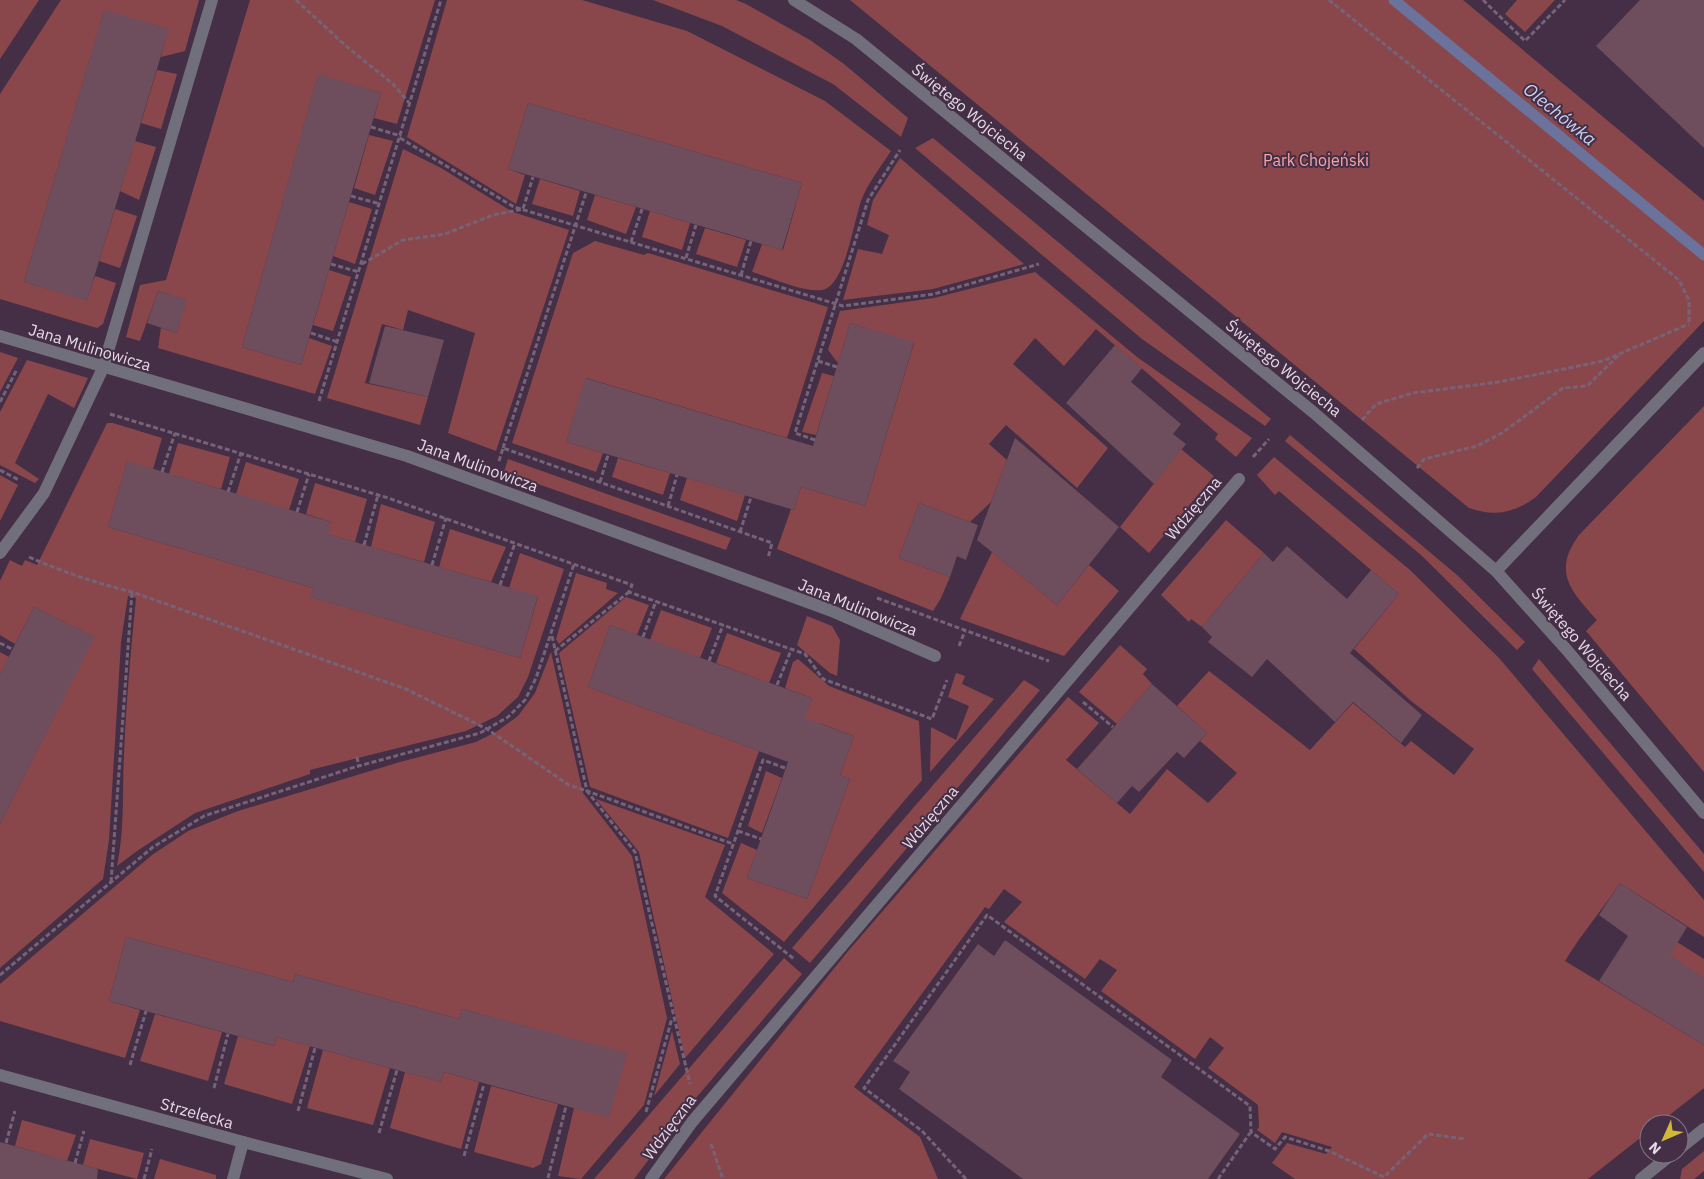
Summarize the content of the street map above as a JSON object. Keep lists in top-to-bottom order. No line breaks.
{"streets":{"street":["Świętego Wojciecha","Jana Mulinowicza","Wdzięczna","Strzelecka"]},"water":["Olechówka"],"parks":["Park Chojeński"],"north":"bottom left"}
